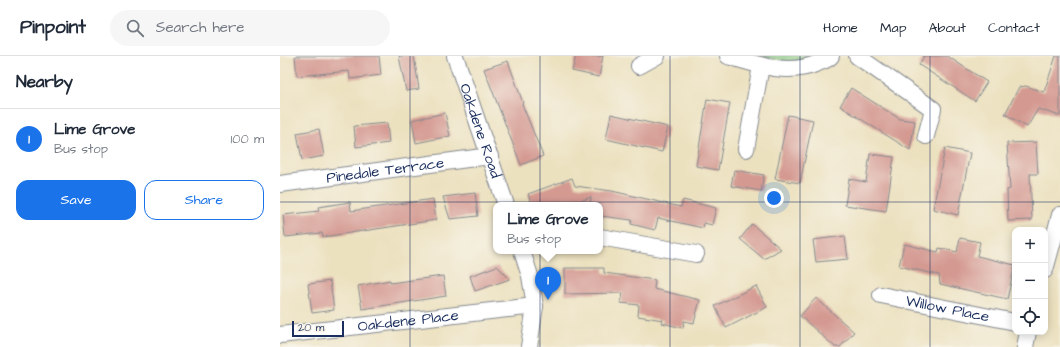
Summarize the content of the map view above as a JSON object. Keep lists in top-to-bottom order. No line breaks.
{"streets":{"street":["Oakdene Road","Pinedale Terrace","Willow Place","Oakdene Place"]},"crossings":[["Oakdene Road","Pinedale Terrace"]],"scale_bar":"20 m","page":{"header":"Pinpoint","search":"Search here","nav":["Home","Map","About","Contact"],"heading":"Nearby","list":[{"mark":"1","name":"Lime Grove","note":"Bus stop","value":"100 m"}],"buttons":["Save","Share"],"popup":["Lime Grove","Bus stop"],"map_buttons":["+","−"],"pins":"1","scale":"20 m"}}
